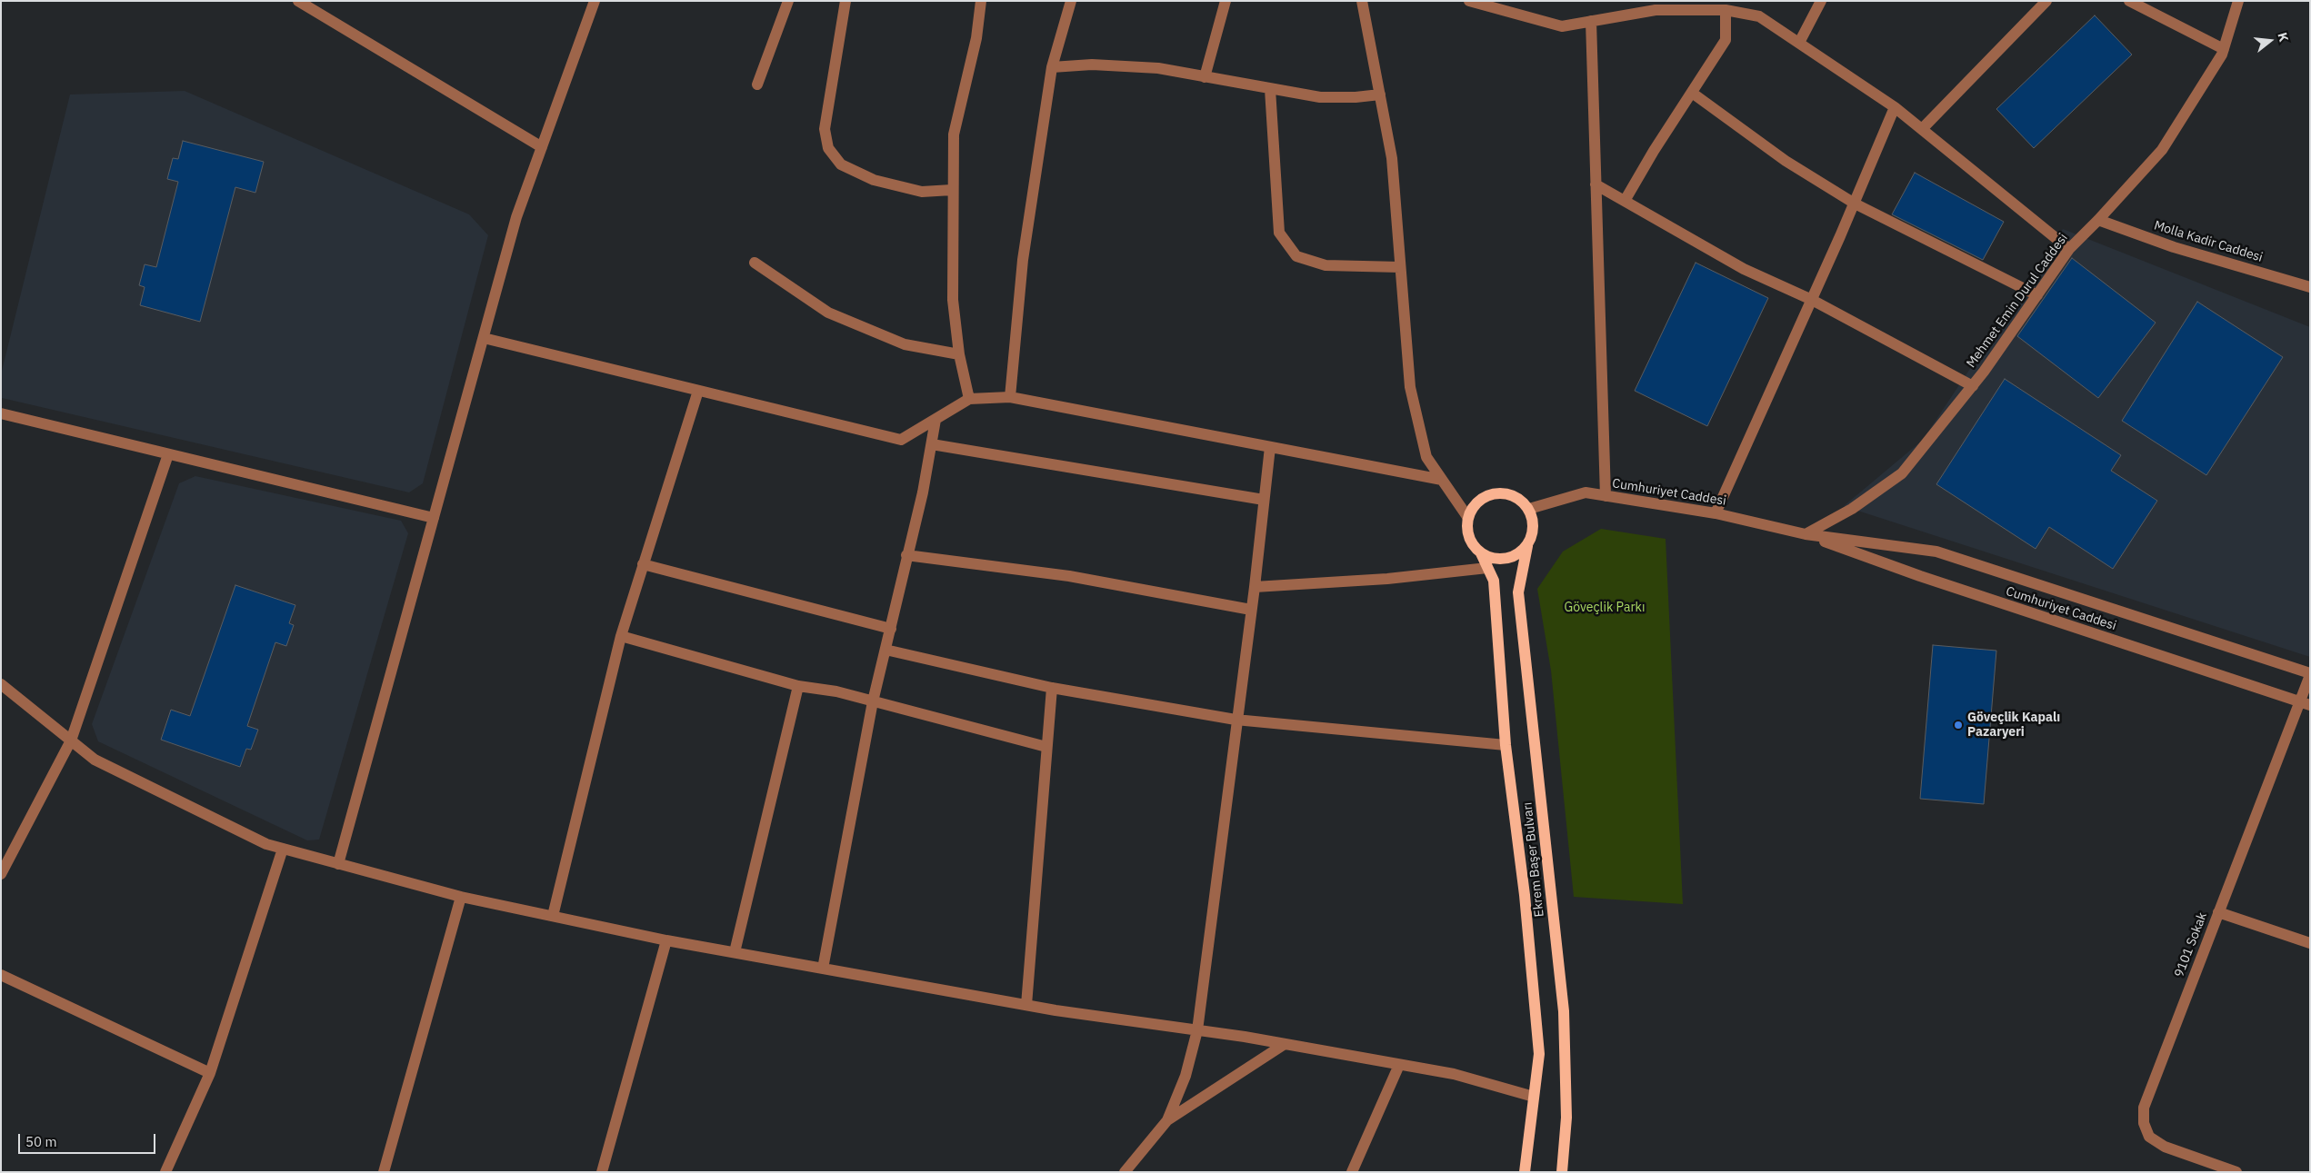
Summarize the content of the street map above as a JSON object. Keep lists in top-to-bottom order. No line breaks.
{"streets":{"main road":["Ekrem Başer Bulvarı"],"street":["Molla Kadir Caddesi","Mehmet Emin Durul Caddesi","Cumhuriyet Caddesi","9101 Sokak"]},"crossings":[["Molla Kadir Caddesi","Mehmet Emin Durul Caddesi"],["Mehmet Emin Durul Caddesi","Cumhuriyet Caddesi"],["Cumhuriyet Caddesi","Ekrem Başer Bulvarı"],["Cumhuriyet Caddesi","9101 Sokak"]],"parks":["Göveçlik Parkı"],"places":["Göveçlik Kapalı Pazaryeri"],"scale_bar":"50 m","north":"right"}
